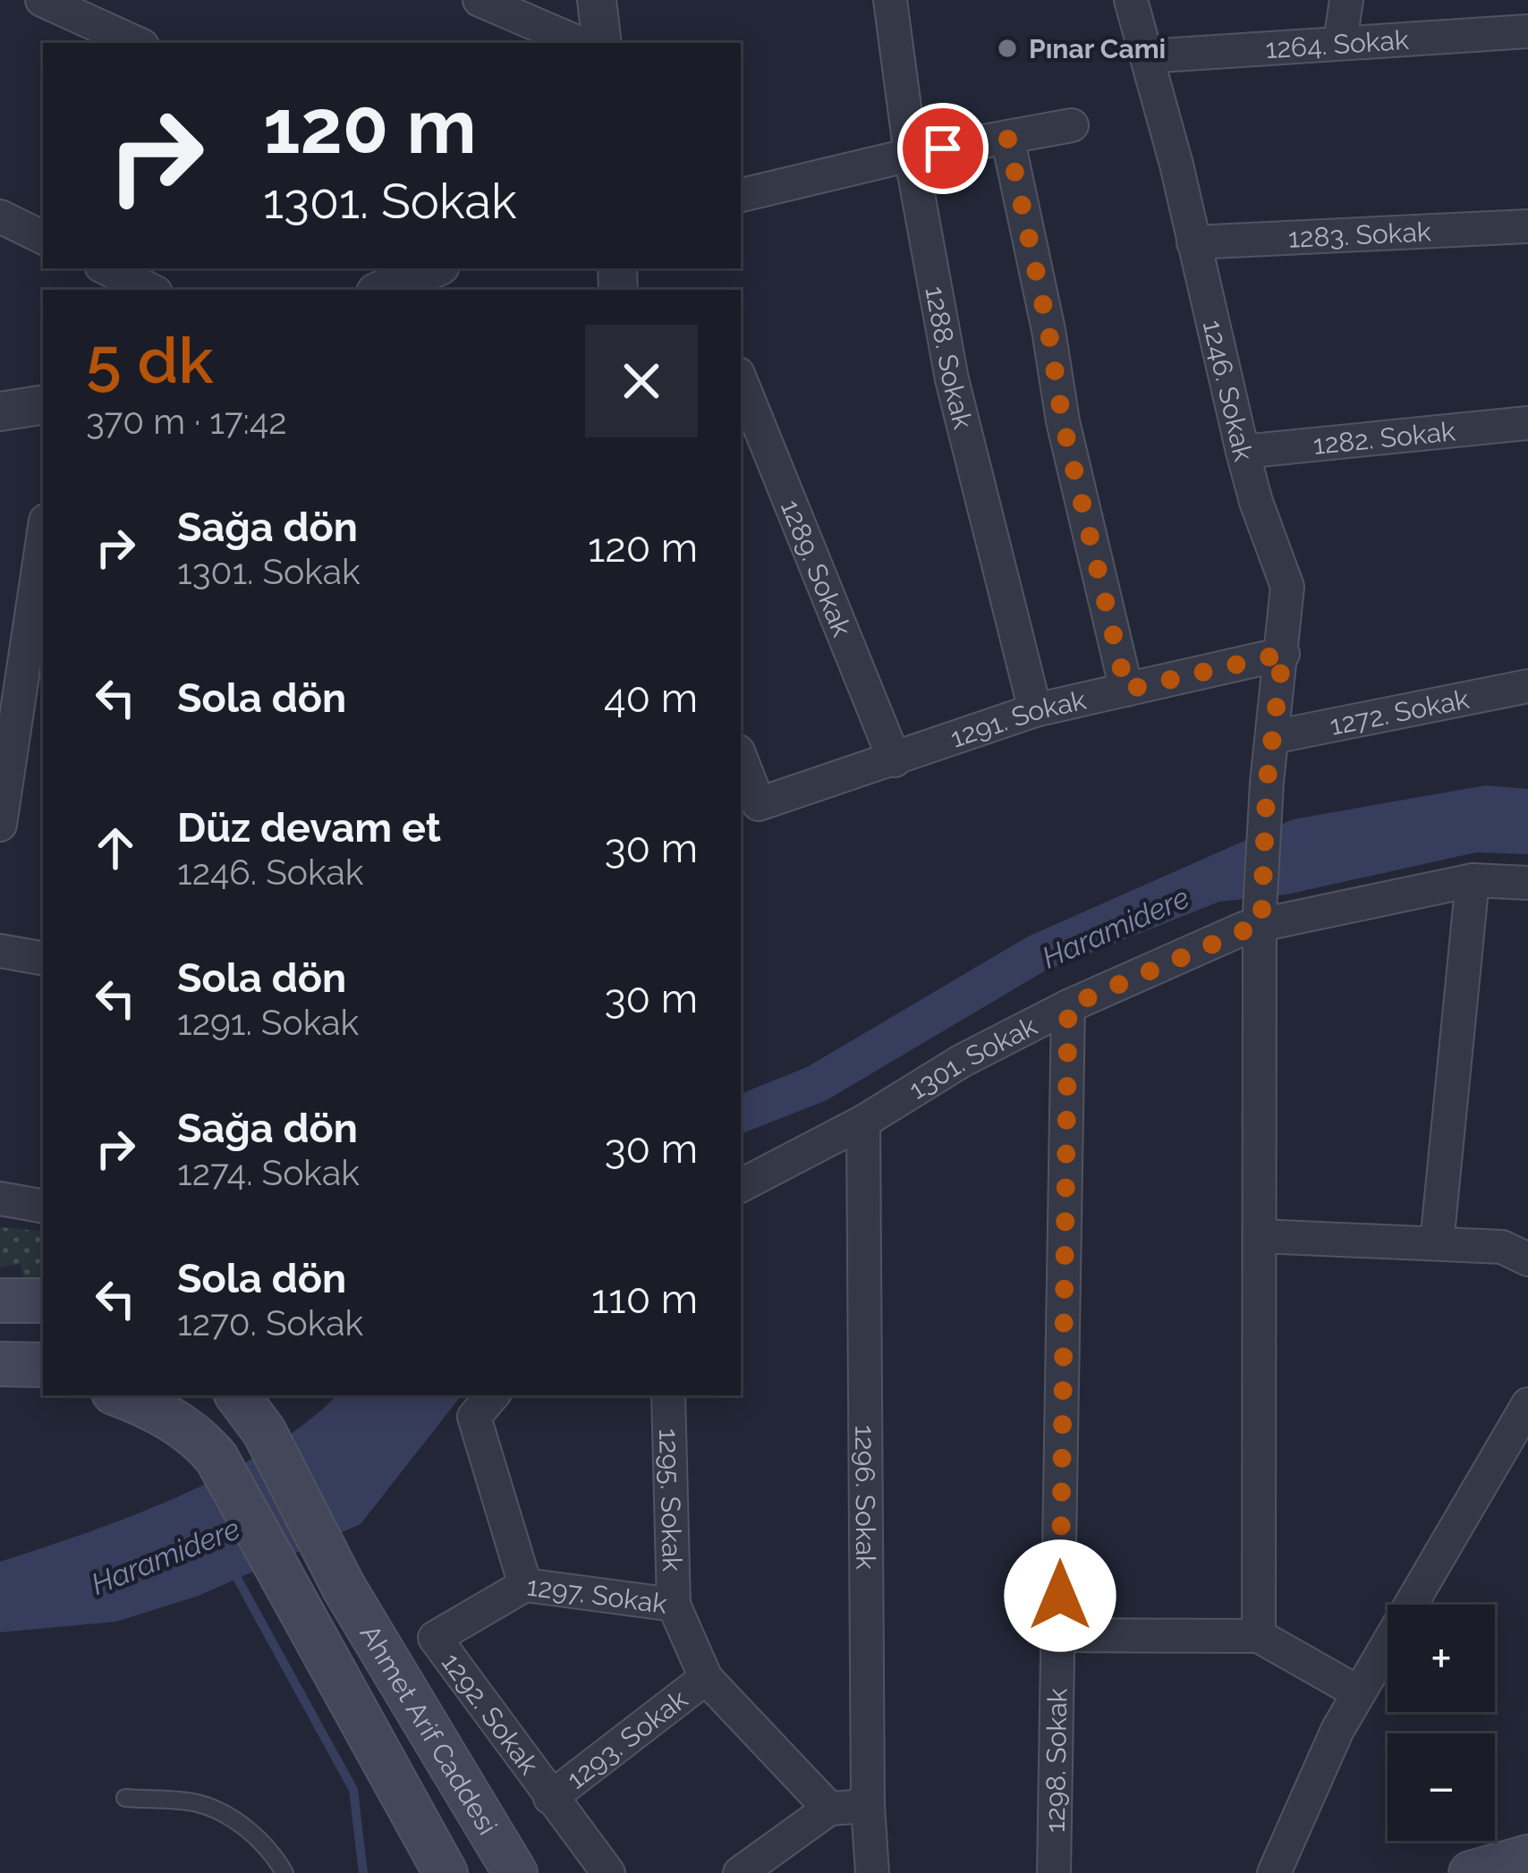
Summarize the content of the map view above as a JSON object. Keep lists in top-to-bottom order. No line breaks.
{"streets":{"main road":["Ahmet Arif Caddesi"],"street":["1264. Sokak","1283. Sokak","1288. Sokak","1246. Sokak","1282. Sokak","1289. Sokak","1272. Sokak","1291. Sokak","1301. Sokak","1296. Sokak","1295. Sokak","1297. Sokak","1292. Sokak","1293. Sokak","1298. Sokak"]},"crossings":[["1264. Sokak","1246. Sokak"],["1283. Sokak","1246. Sokak"],["1288. Sokak","1291. Sokak"],["1246. Sokak","1282. Sokak"],["1246. Sokak","1272. Sokak"],["1246. Sokak","1291. Sokak"],["1246. Sokak","1301. Sokak"],["1289. Sokak","1291. Sokak"],["1301. Sokak","1296. Sokak"],["1301. Sokak","1298. Sokak"],["1295. Sokak","1297. Sokak"],["1297. Sokak","1292. Sokak"],["1297. Sokak","1293. Sokak"],["1292. Sokak","1293. Sokak"]],"water":["Haramidere"],"places":["Pınar Cami"],"page":{"turn":["120 m","1301. Sokak"],"heading":["5 dk","370 m · 17:42"],"list":[{"name":"Sağa dön","note":"1301. Sokak","value":"120 m"},{"name":"Sola dön","value":"40 m"},{"name":"Düz devam et","note":"1246. Sokak","value":"30 m"},{"name":"Sola dön","note":"1291. Sokak","value":"30 m"},{"name":"Sağa dön","note":"1274. Sokak","value":"30 m"},{"name":"Sola dön","note":"1270. Sokak","value":"110 m"}],"map_buttons":["+","−"]}}
